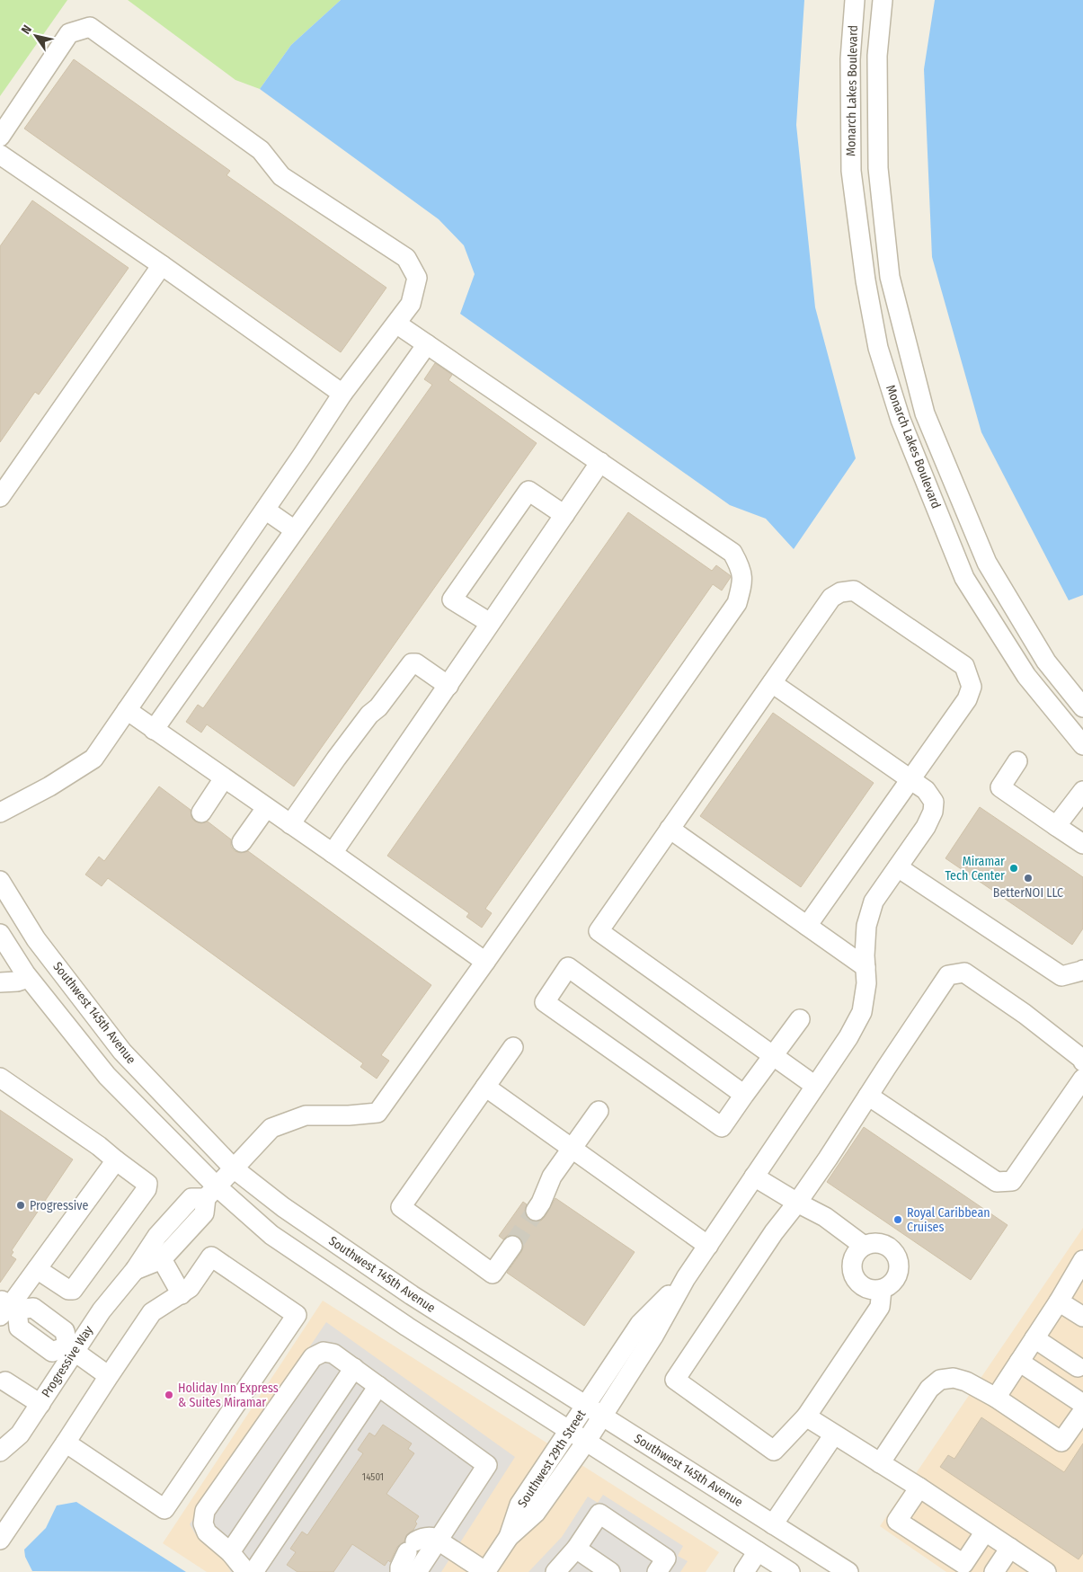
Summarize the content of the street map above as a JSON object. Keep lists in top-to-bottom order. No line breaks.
{"streets":{"street":["Monarch Lakes Boulevard","Southwest 145th Avenue","Progressive Way","Southwest 29th Street"]},"crossings":[["Southwest 145th Avenue","Southwest 29th Street"]],"places":["Miramar Tech Center","BetterNOI LLC","Progressive","Royal Caribbean Cruises","Holiday Inn Express & Suites Miramar"],"house_numbers":["14501"],"north":"top left"}
